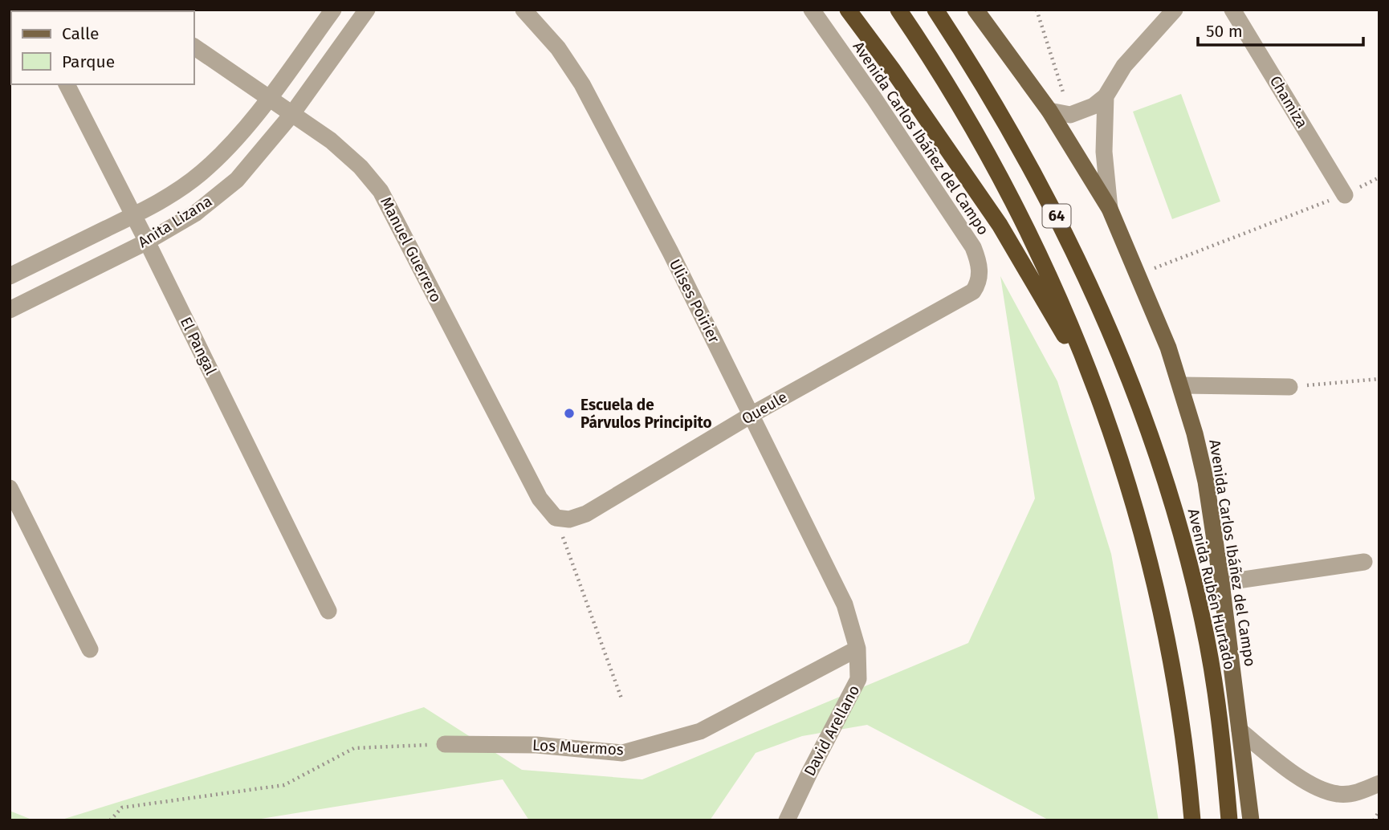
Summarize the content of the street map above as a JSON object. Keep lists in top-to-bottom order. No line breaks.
{"streets":{"highway":["64","Avenida Rubén Hurtado"],"main road":["Avenida Carlos Ibáñez del Campo"],"street":["Chamiza","Anita Lizana","Manuel Guerrero","Ulises Poirier","El Pangal","Queule","David Arellano","Los Muermos"]},"crossings":[["Avenida Carlos Ibáñez del Campo","Queule"],["Anita Lizana","Manuel Guerrero"],["Anita Lizana","El Pangal"],["Manuel Guerrero","Queule"],["Ulises Poirier","Queule"],["Ulises Poirier","David Arellano"],["David Arellano","Los Muermos"]],"places":["Escuela de Párvulos Principito"],"legend":["Calle","Parque"],"scale_bar":"50 m"}
